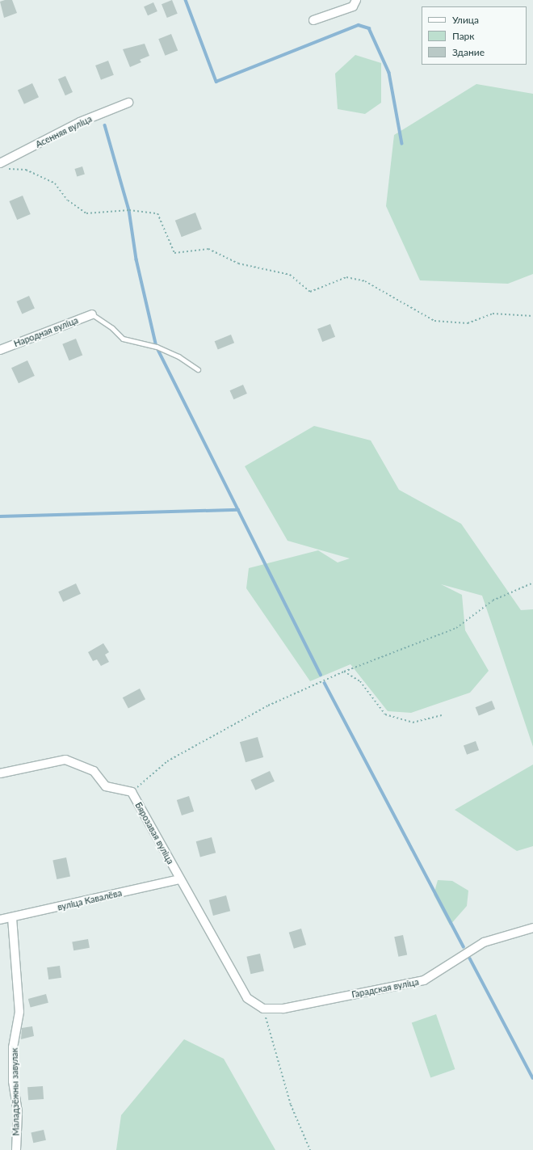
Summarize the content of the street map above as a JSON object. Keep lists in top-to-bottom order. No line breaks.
{"streets":{"street":["Асенняя вуліца","Народная вуліца","Бярозавая вуліца","вуліца Кавалёва","Гарадская вуліца","Маладзёжны завулак"]},"crossings":[["Бярозавая вуліца","вуліца Кавалёва"],["Бярозавая вуліца","Гарадская вуліца"],["вуліца Кавалёва","Маладзёжны завулак"]],"legend":["Улица","Парк","Здание"]}
